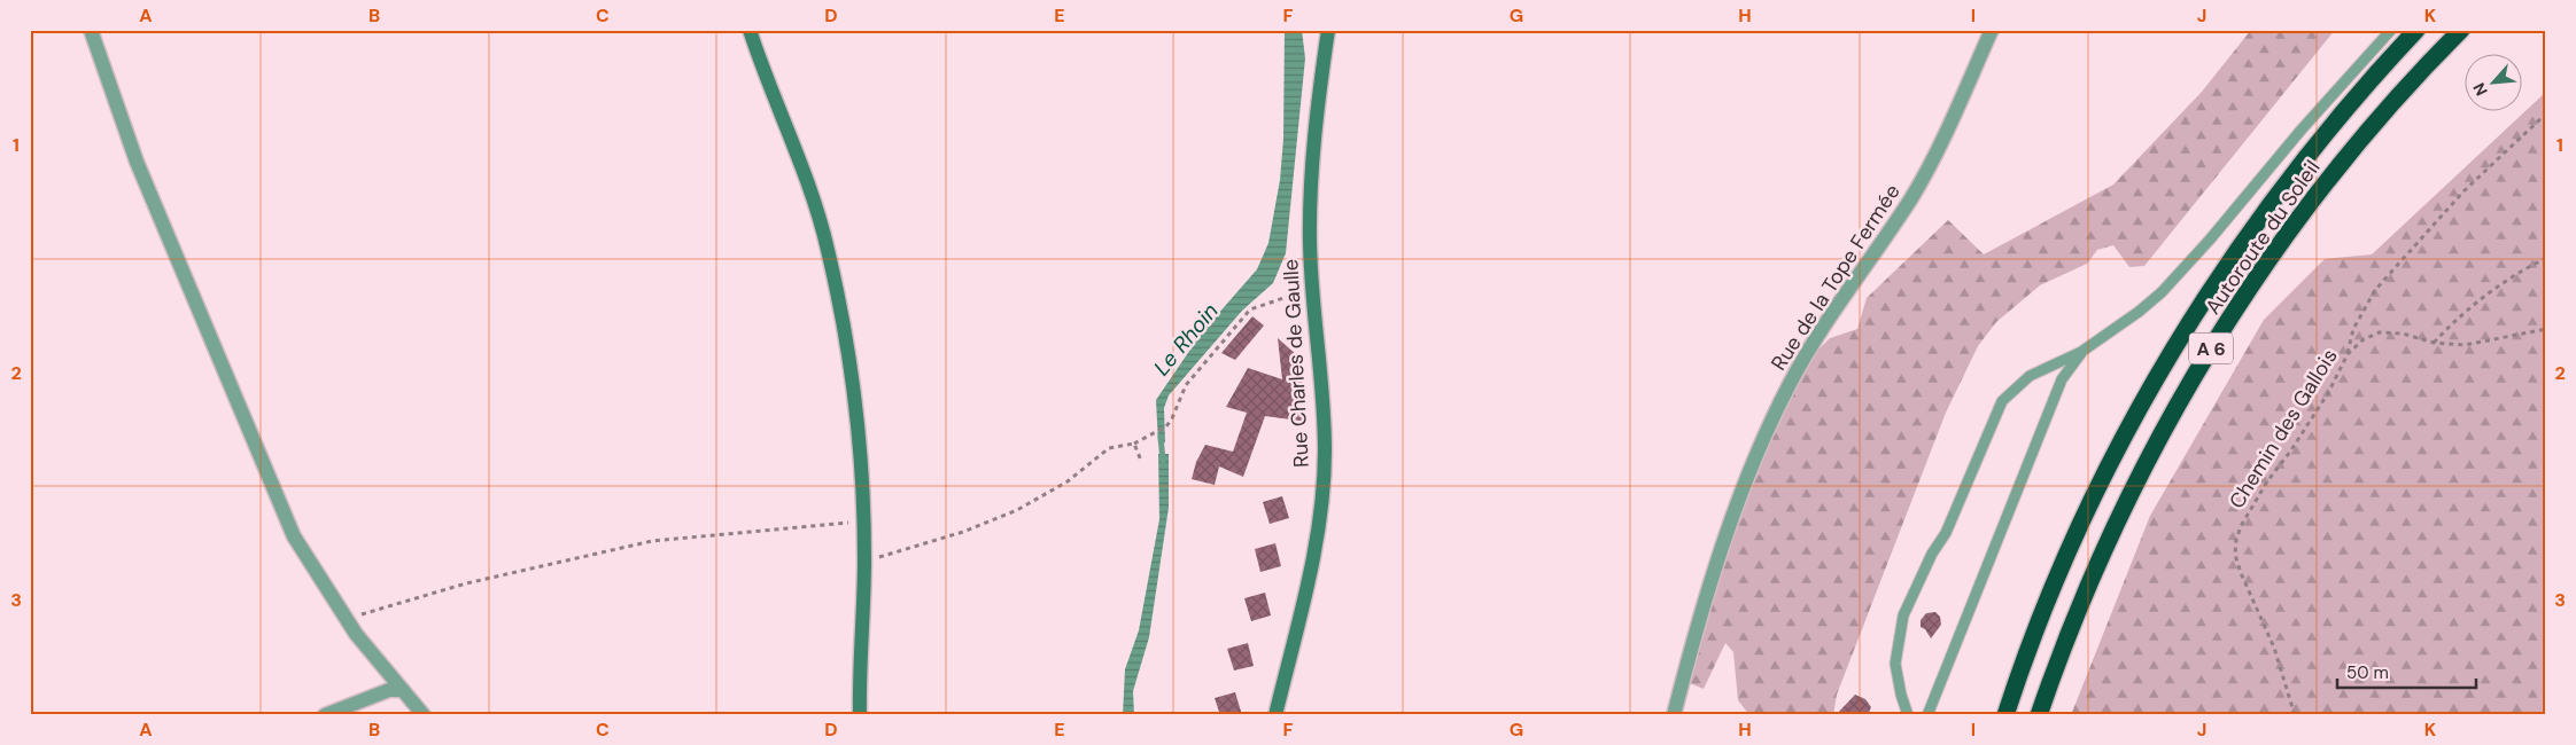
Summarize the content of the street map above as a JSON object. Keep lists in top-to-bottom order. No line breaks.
{"streets":{"highway":["Autoroute du Soleil","A 6"],"street":["Rue de la Tope Fermée","Rue Charles de Gaulle"],"path":["Chemin des Gallois"]},"water":["Le Rhoin"],"scale_bar":"50 m","north":"bottom left","grid":{"columns":["A","B","C","D","E","F","G","H","I","J","K"],"rows":["1","2","3"]}}
